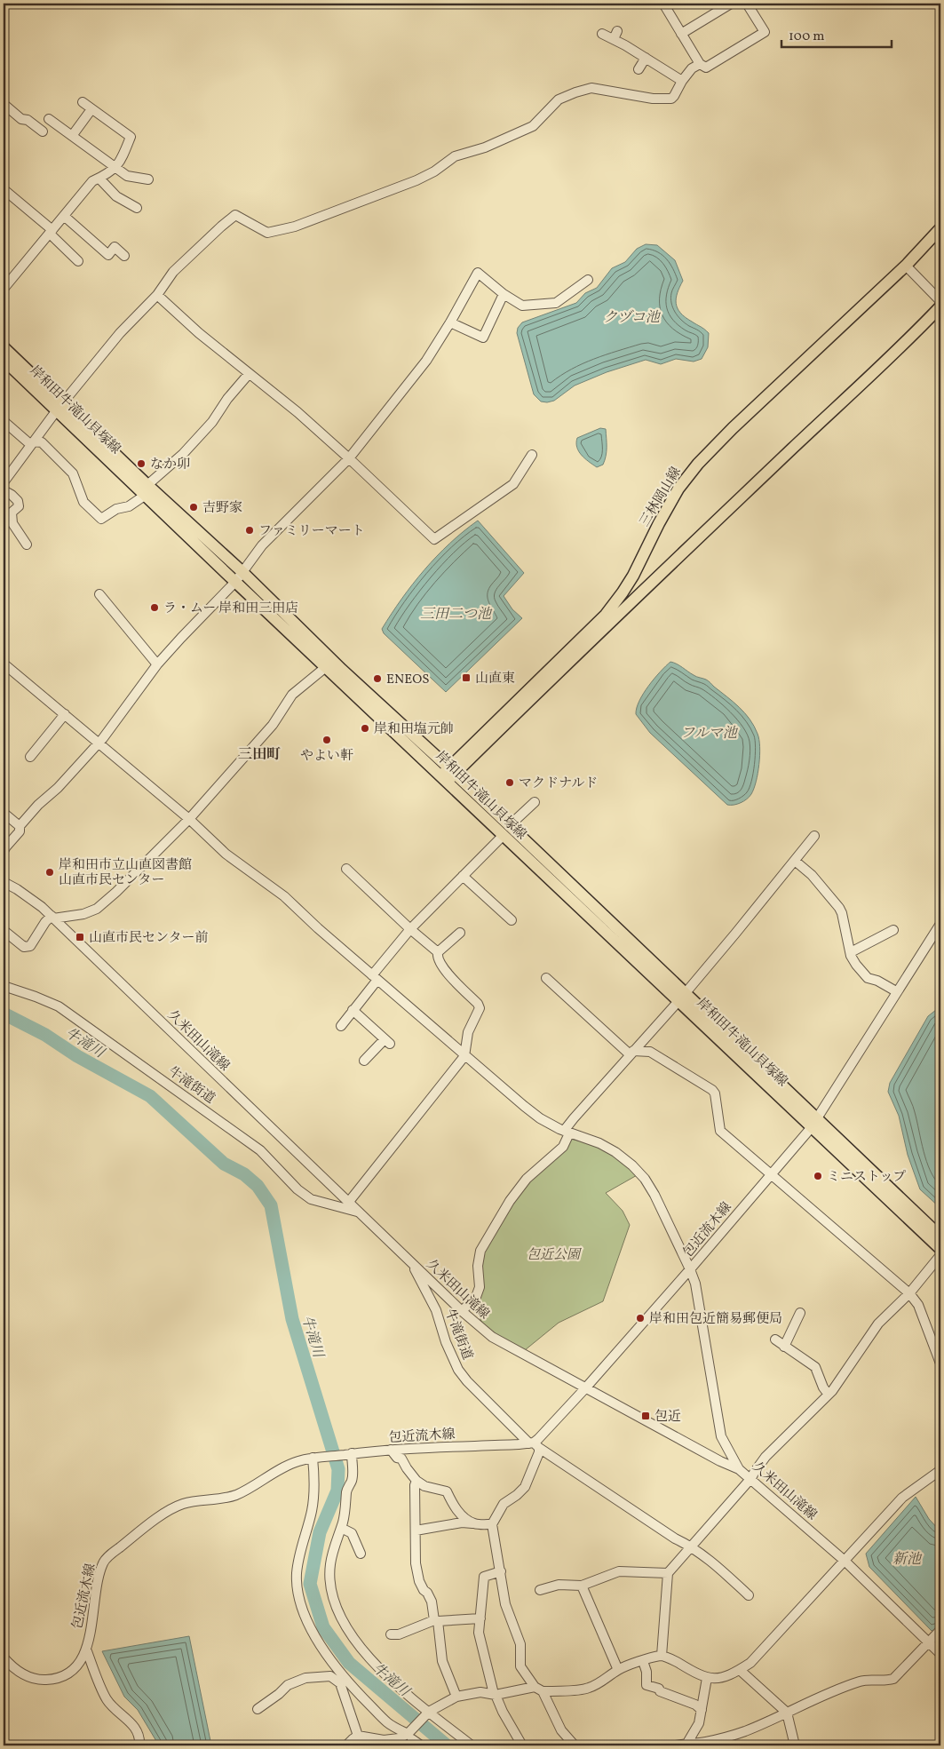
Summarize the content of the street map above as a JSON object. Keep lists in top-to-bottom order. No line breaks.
{"streets":{"main road":["岸和田牛滝山貝塚線","三林岡山線"],"street":["久米田山滝線","牛滝街道","包近流木線"]},"crossings":[["岸和田牛滝山貝塚線","三林岡山線"],["岸和田牛滝山貝塚線","包近流木線"],["久米田山滝線","牛滝街道"],["久米田山滝線","包近流木線"],["牛滝街道","包近流木線"]],"districts":["三田町"],"water":["クヅコ池","三田二つ池","フルマ池","牛滝川","新池"],"parks":["包近公園"],"places":{"other":["なか卯","吉野家","ファミリーマート","ラ・ムー 岸和田三田店","ENEOS","岸和田塩元帥","やよい軒","マクドナルド","岸和田市立山直図書館 山直市民センター","ミニストップ","岸和田包近簡易郵便局"],"transit":["山直東","山直市民センター前","包近"]},"scale_bar":"100 m"}
